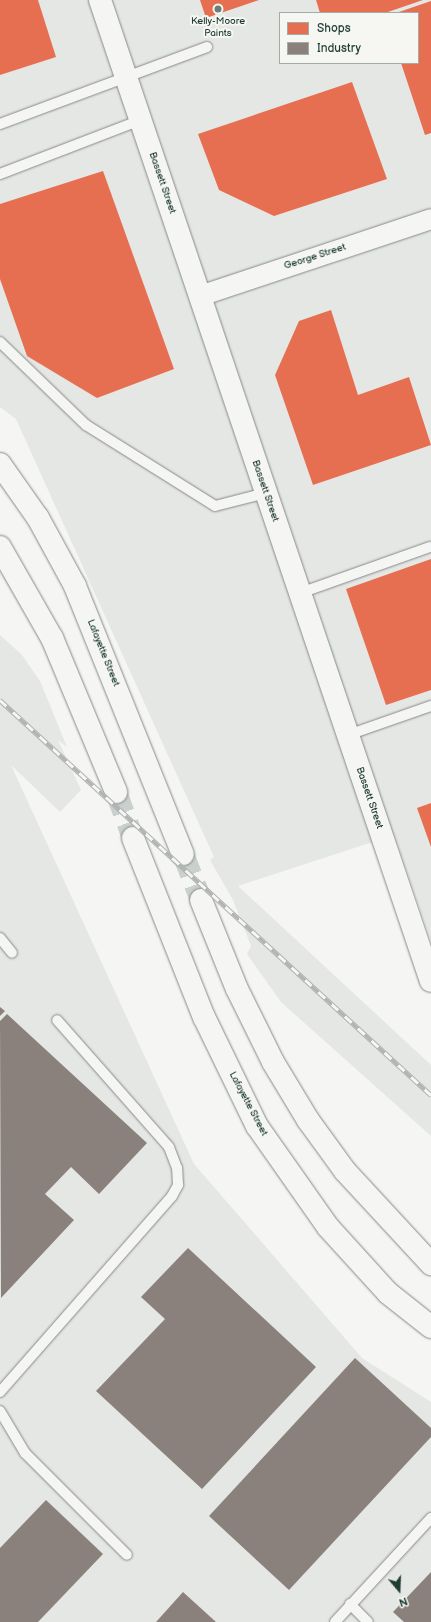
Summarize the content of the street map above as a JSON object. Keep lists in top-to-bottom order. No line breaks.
{"streets":{"main road":["Bassett Street","Lafayette Street"],"street":["George Street"]},"crossings":[["Bassett Street","George Street"]],"places":["Kelly-Moore Paints"],"legend":["Shops","Industry"],"north":"bottom"}
